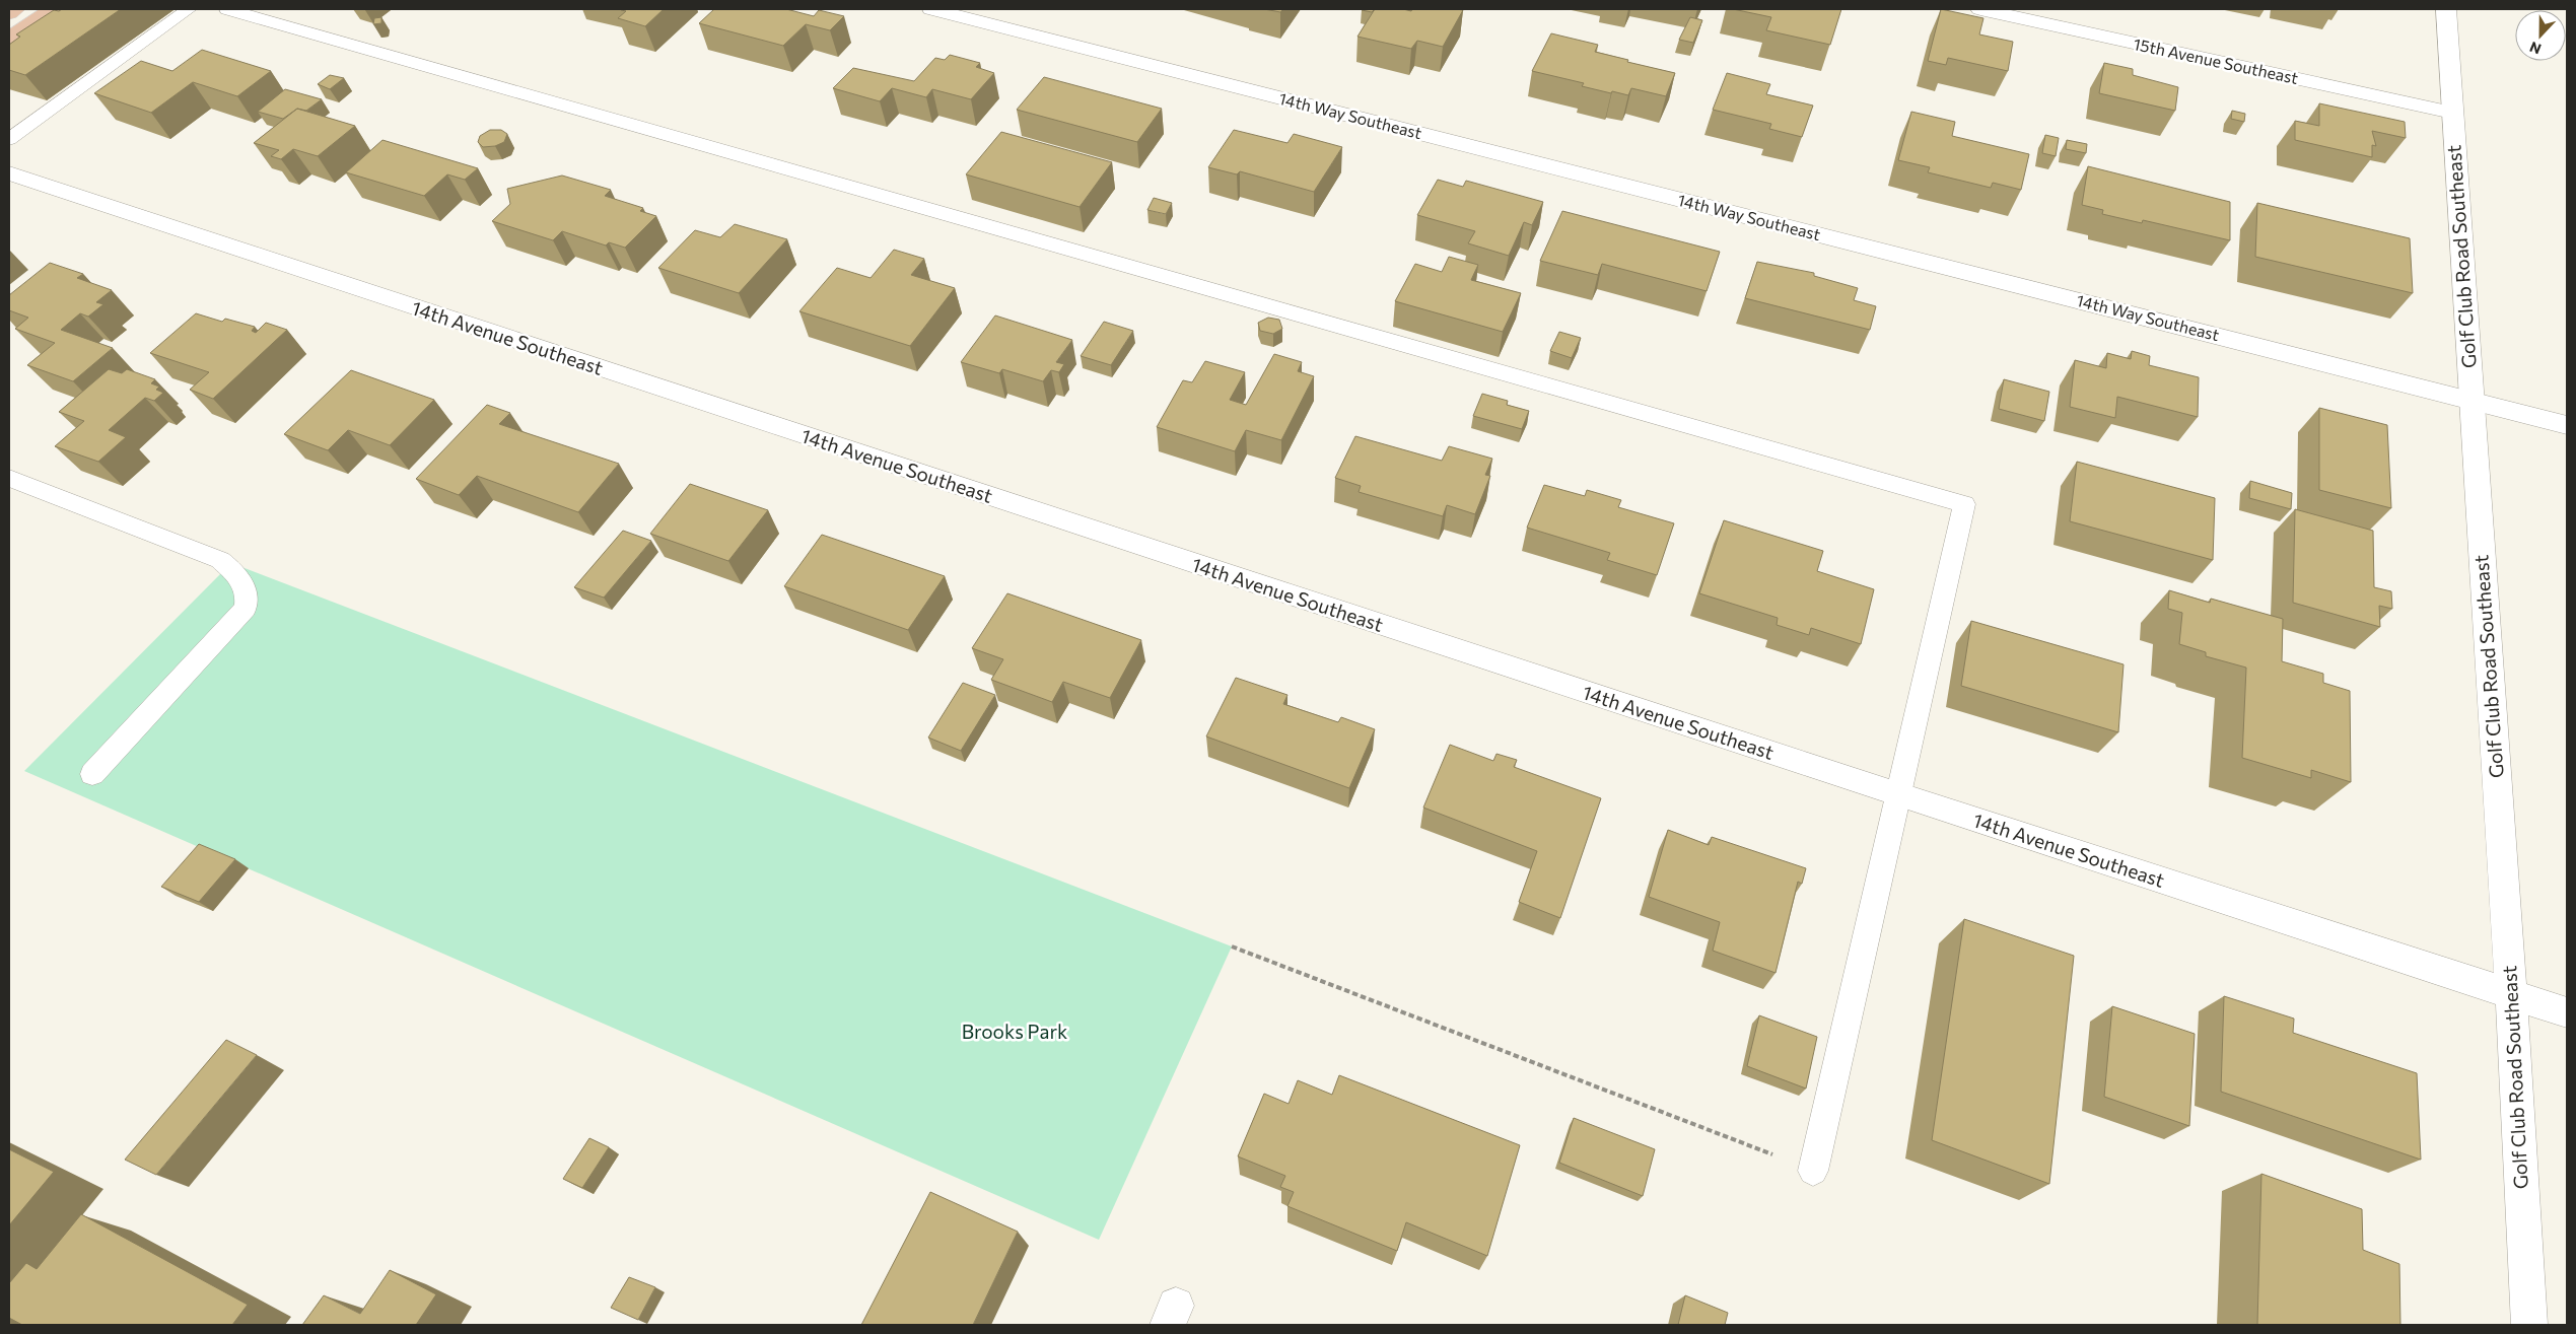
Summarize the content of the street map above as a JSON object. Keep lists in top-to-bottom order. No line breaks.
{"streets":{"street":["15th Avenue Southeast","14th Way Southeast","Golf Club Road Southeast","14th Avenue Southeast"]},"crossings":[["15th Avenue Southeast","Golf Club Road Southeast"],["14th Way Southeast","Golf Club Road Southeast"],["Golf Club Road Southeast","14th Avenue Southeast"]],"parks":["Brooks Park"],"north":"bottom"}
